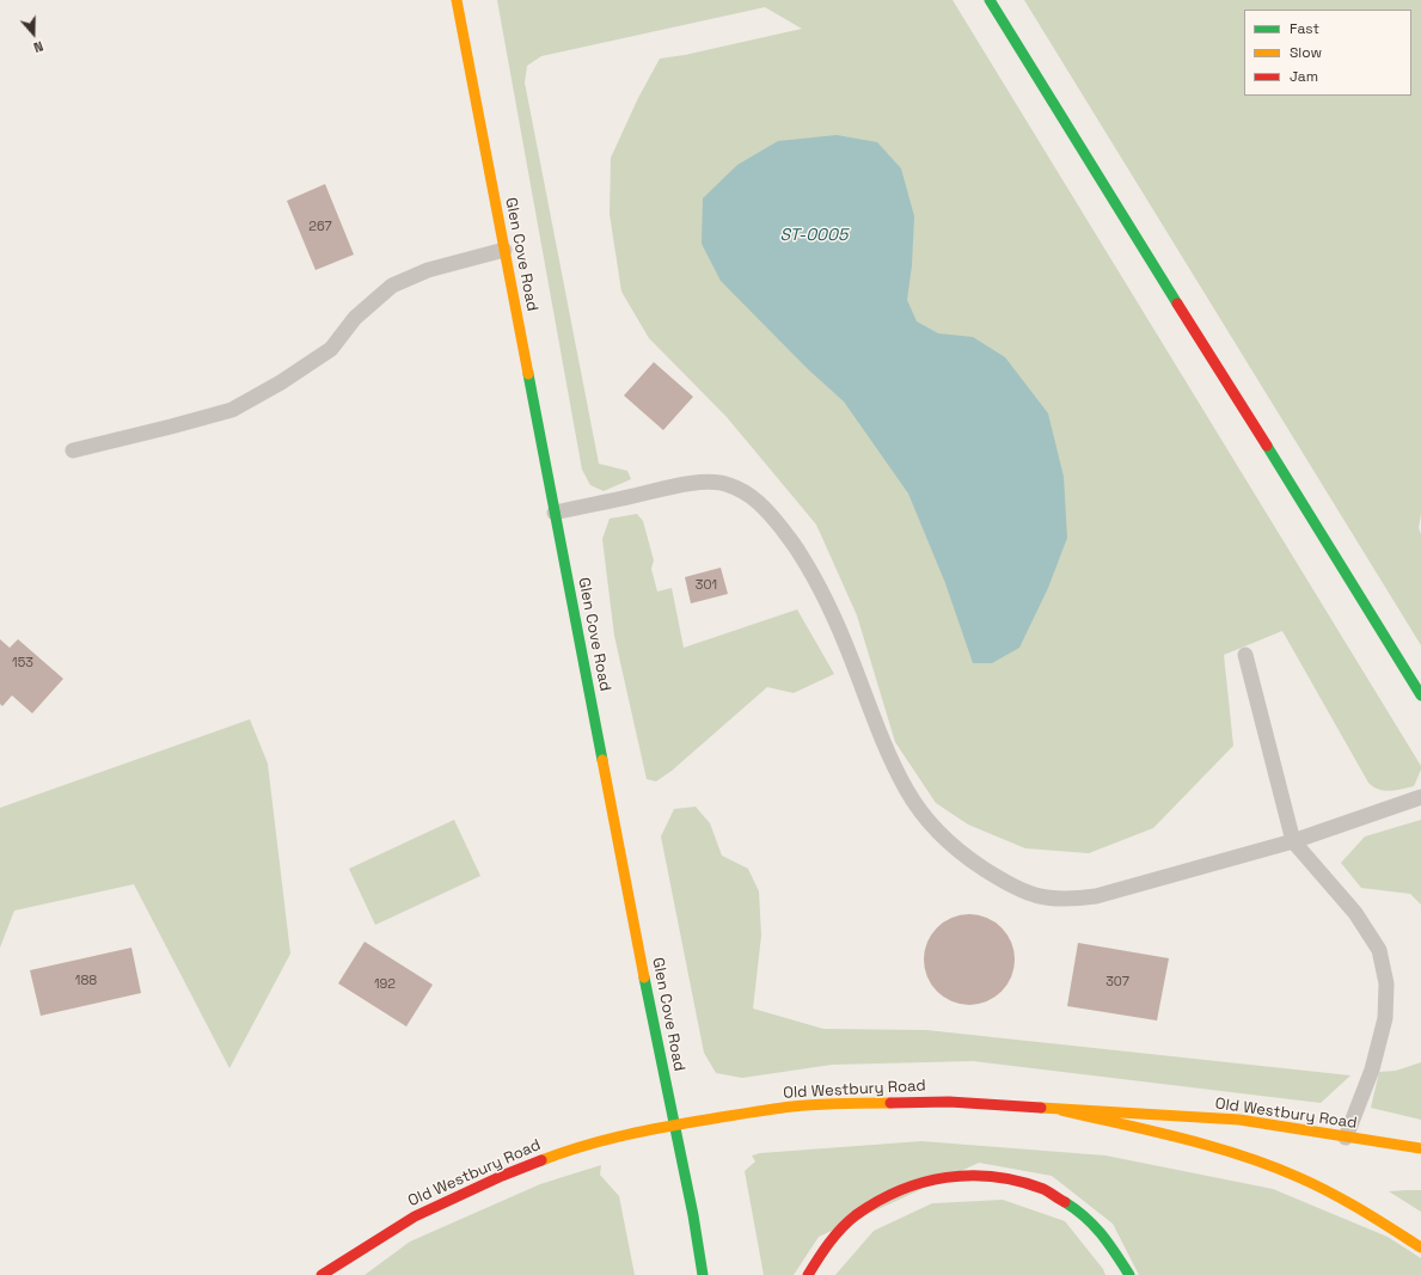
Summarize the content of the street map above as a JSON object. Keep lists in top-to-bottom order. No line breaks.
{"streets":{"main road":["Glen Cove Road","Old Westbury Road"]},"crossings":[["Glen Cove Road","Old Westbury Road"]],"water":["ST-0005"],"house_numbers":["267","301","153","188","307","192"],"legend":["Fast","Slow","Jam"],"north":"bottom"}
